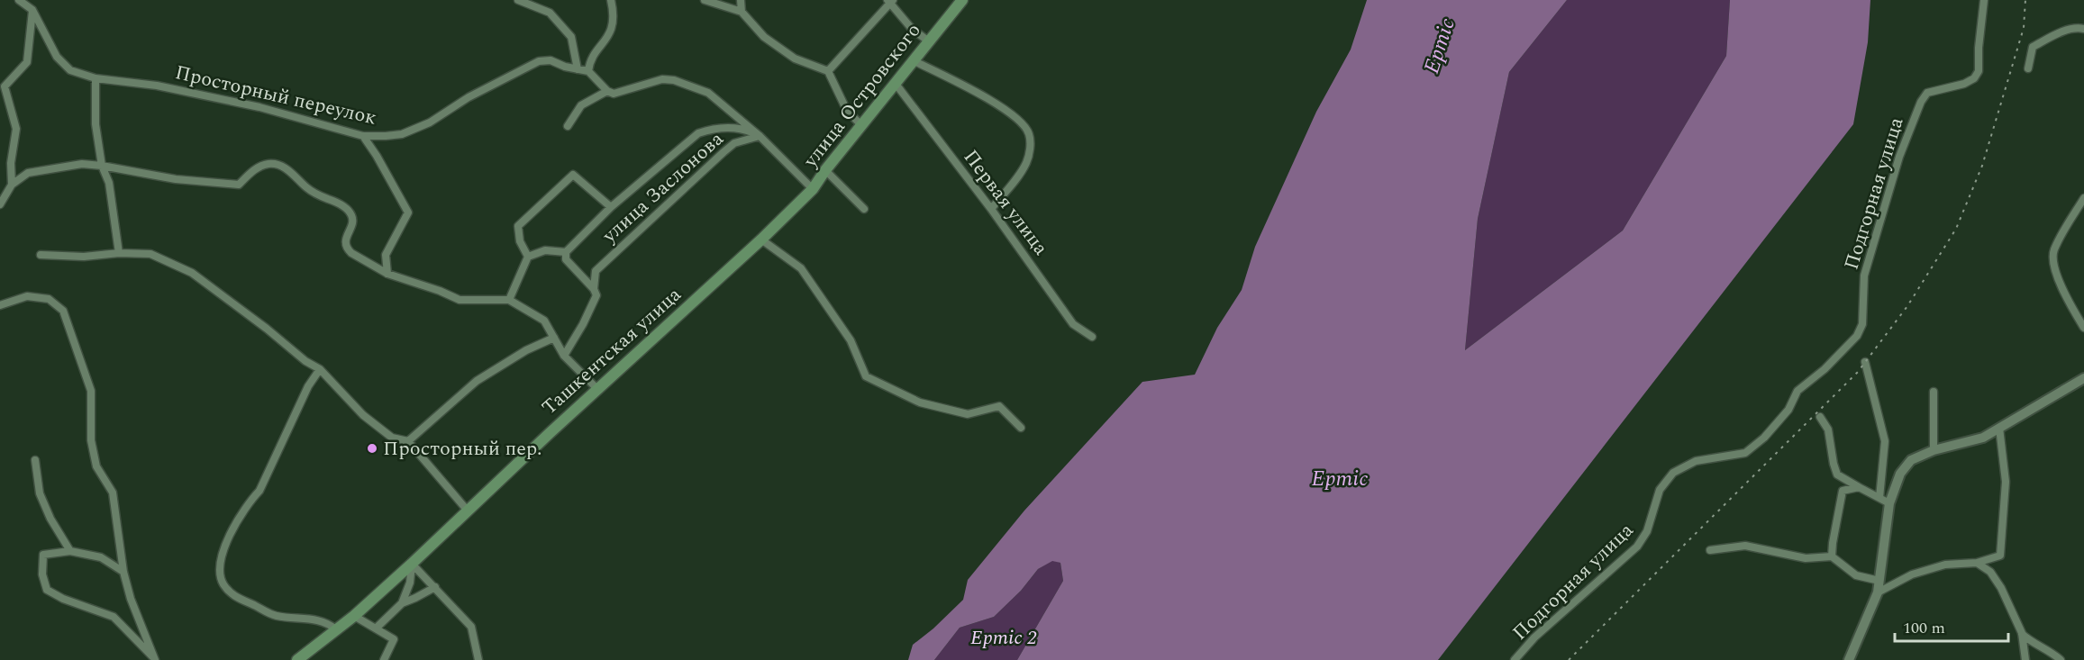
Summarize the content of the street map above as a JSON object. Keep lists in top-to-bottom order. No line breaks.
{"streets":{"main road":["улица Островского","Ташкентская улица"],"street":["Просторный переулок","улица Заслонова","Подгорная улица","Первая улица"]},"crossings":[["улица Островского","Первая улица"],["улица Островского","Ташкентская улица"]],"water":["Ертіс"],"parks":["Ертіс 2"],"places":["Просторный пер."],"scale_bar":"100 m"}
